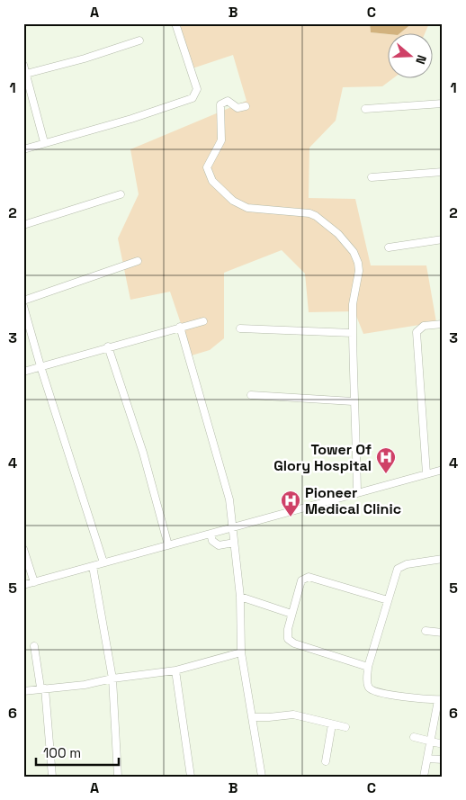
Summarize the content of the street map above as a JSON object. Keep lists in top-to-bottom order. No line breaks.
{"places":{"hospital":["Tower Of Glory Hospital","Pioneer Medical Clinic"]},"scale_bar":"100 m","north":"right","grid":{"columns":["A","B","C"],"rows":["1","2","3","4","5","6"]}}
